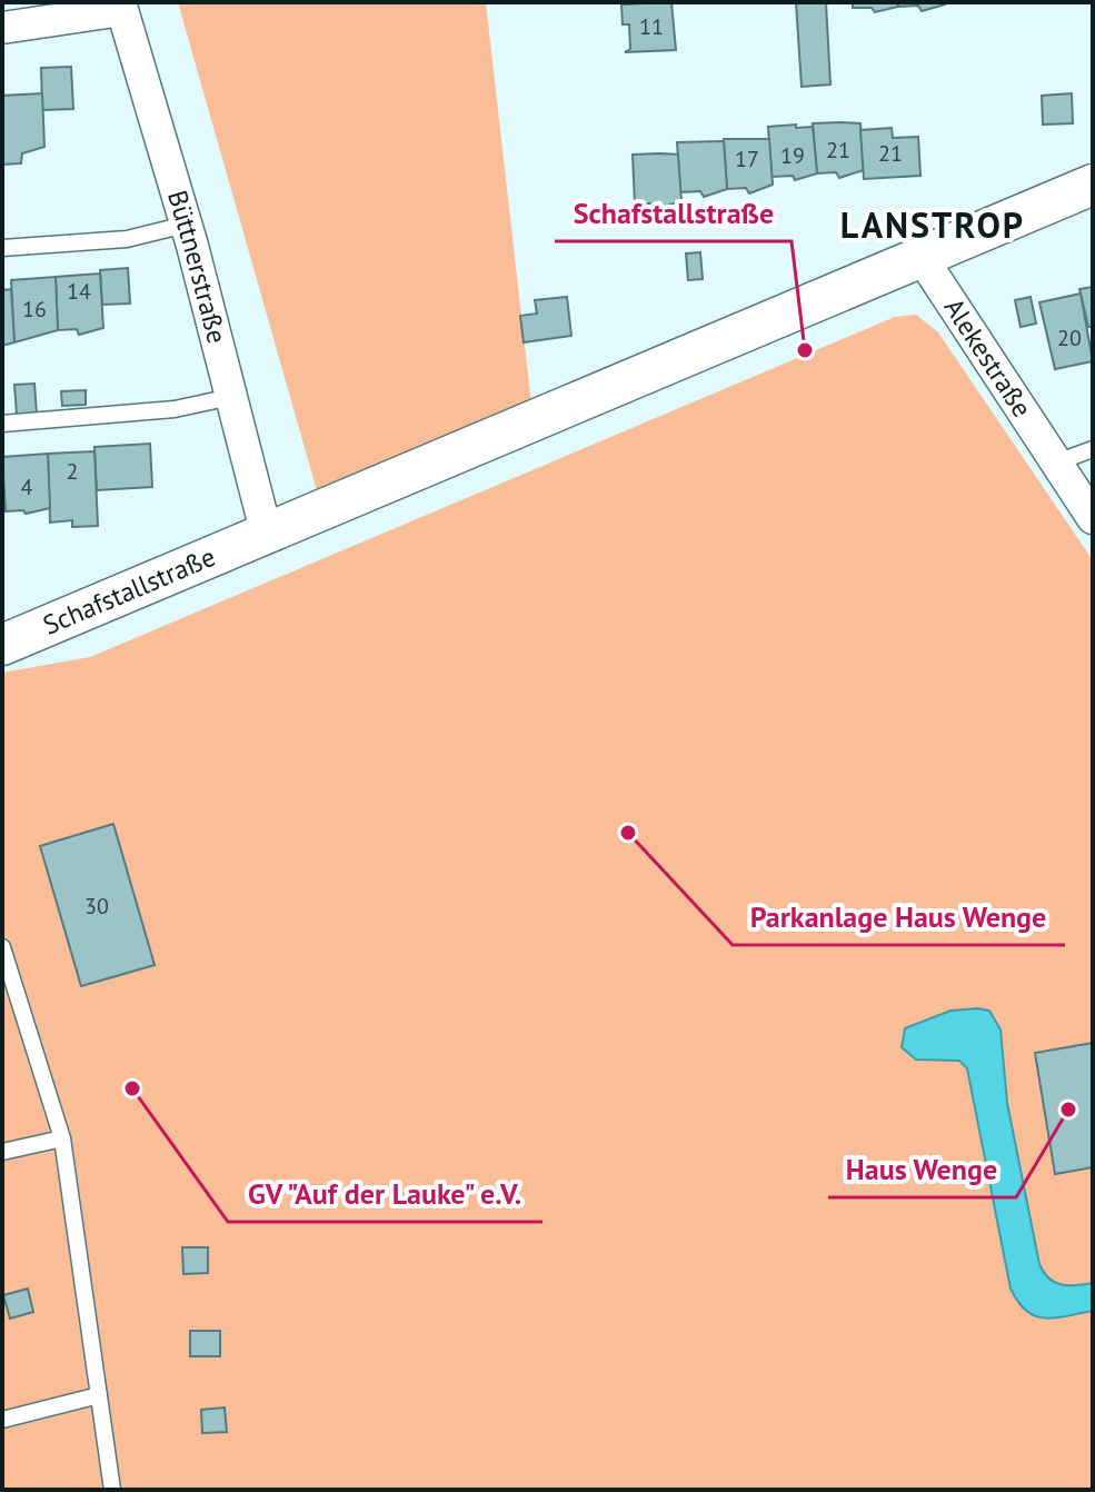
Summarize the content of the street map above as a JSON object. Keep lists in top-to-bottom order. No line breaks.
{"streets":{"street":["Büttnerstraße","Alekestraße","Schafstallstraße"]},"crossings":[["Büttnerstraße","Schafstallstraße"],["Alekestraße","Schafstallstraße"]],"districts":["LANSTROP"],"places":["Schafstallstraße","Parkanlage Haus Wenge","GV \"Auf der Lauke\" e.V.","Haus Wenge"],"house_numbers":["11","21","21","19","17","14","16","20","2","4","30"]}
